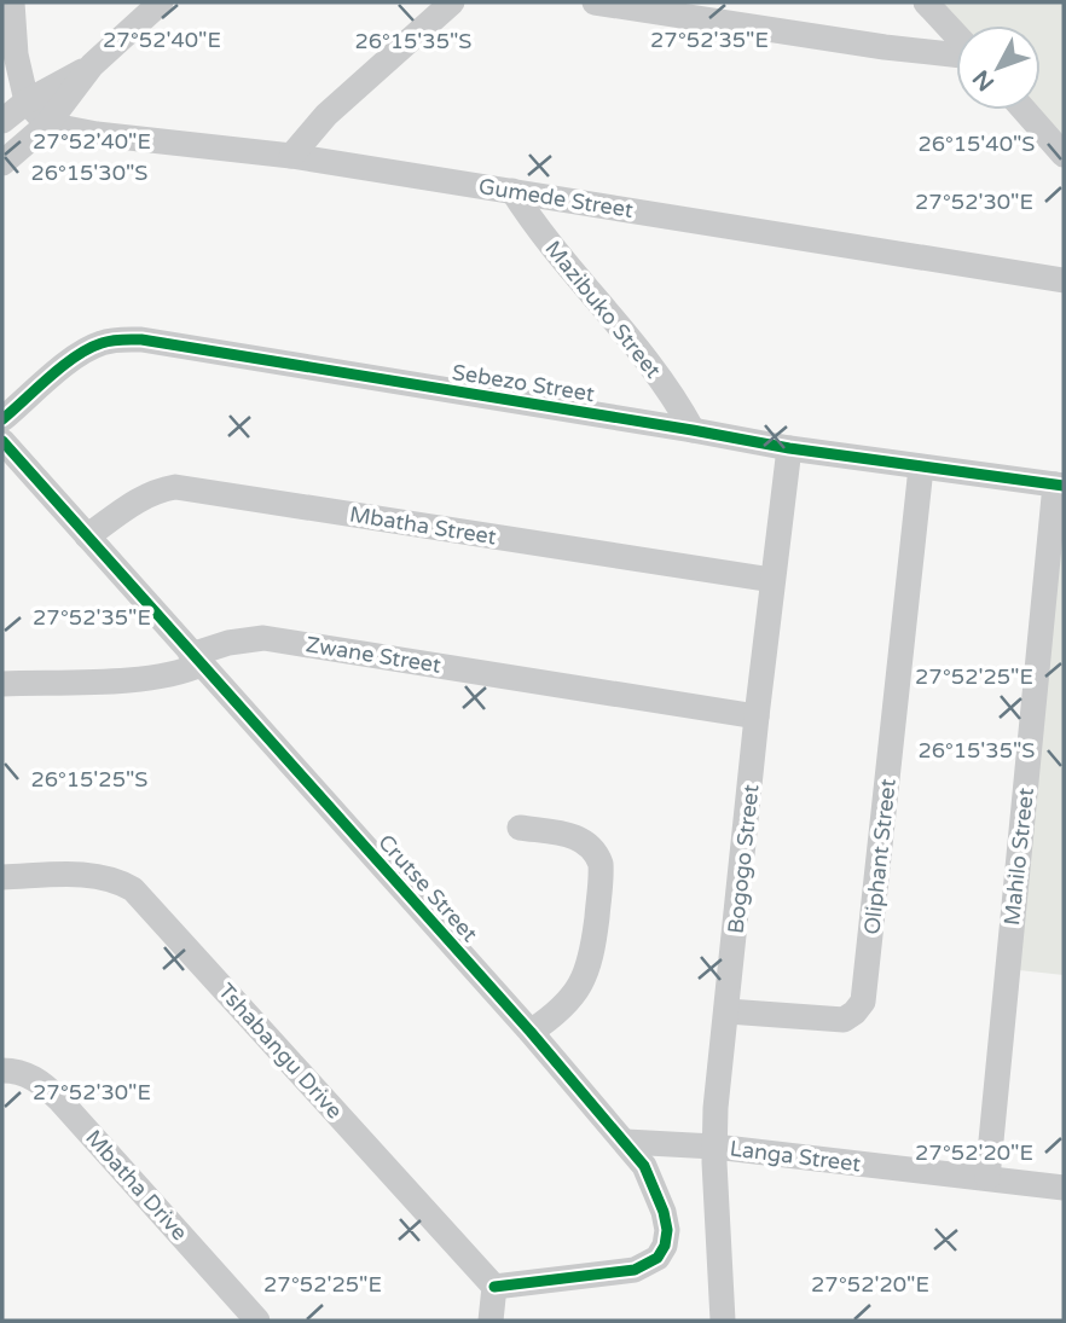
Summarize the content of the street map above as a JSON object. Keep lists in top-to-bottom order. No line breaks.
{"streets":{"street":["Gumede Street","Mazibuko Street","Sebezo Street","Mbatha Street","Zwane Street","Oliphant Street","Mahilo Street","Bogogo Street","Crutse Street","Tshabangu Drive","Langa Street","Mbatha Drive"]},"crossings":[["Gumede Street","Mazibuko Street"],["Mazibuko Street","Sebezo Street"],["Sebezo Street","Oliphant Street"],["Sebezo Street","Mahilo Street"],["Sebezo Street","Bogogo Street"],["Mbatha Street","Bogogo Street"],["Mbatha Street","Crutse Street"],["Zwane Street","Bogogo Street"],["Zwane Street","Crutse Street"],["Oliphant Street","Bogogo Street"],["Mahilo Street","Langa Street"],["Bogogo Street","Langa Street"],["Crutse Street","Tshabangu Drive"],["Crutse Street","Langa Street"]],"north":"bottom left","coordinates":["27°52'40\"E","27°52'35\"E","26°15'35\"S","26°15'40\"S","26°15'30\"S","27°52'30\"E","27°52'25\"E","26°15'25\"S","27°52'20\"E"]}
